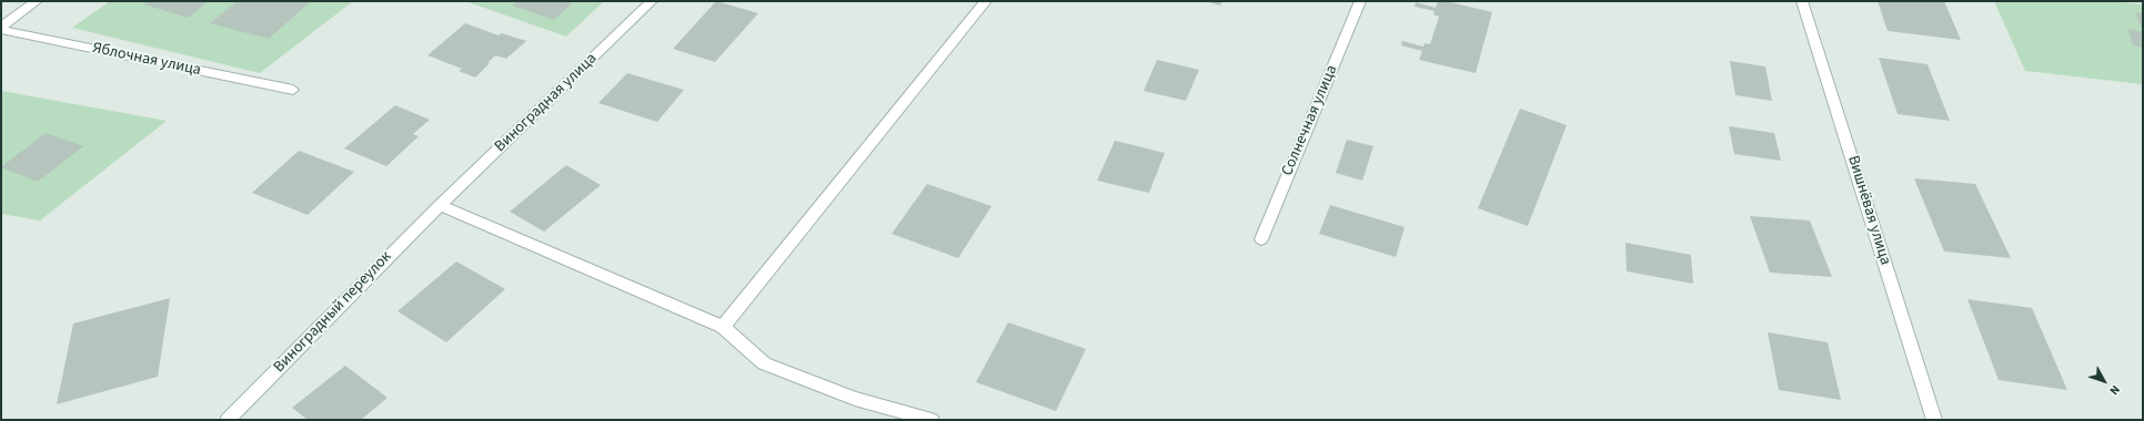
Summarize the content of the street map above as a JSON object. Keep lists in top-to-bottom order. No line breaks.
{"streets":{"street":["Яблочная улица","Виноградная улица","Солнечная улица","Вишнёвая улица","Виноградный переулок"]},"crossings":[["Виноградная улица","Виноградный переулок"]],"north":"bottom right"}
